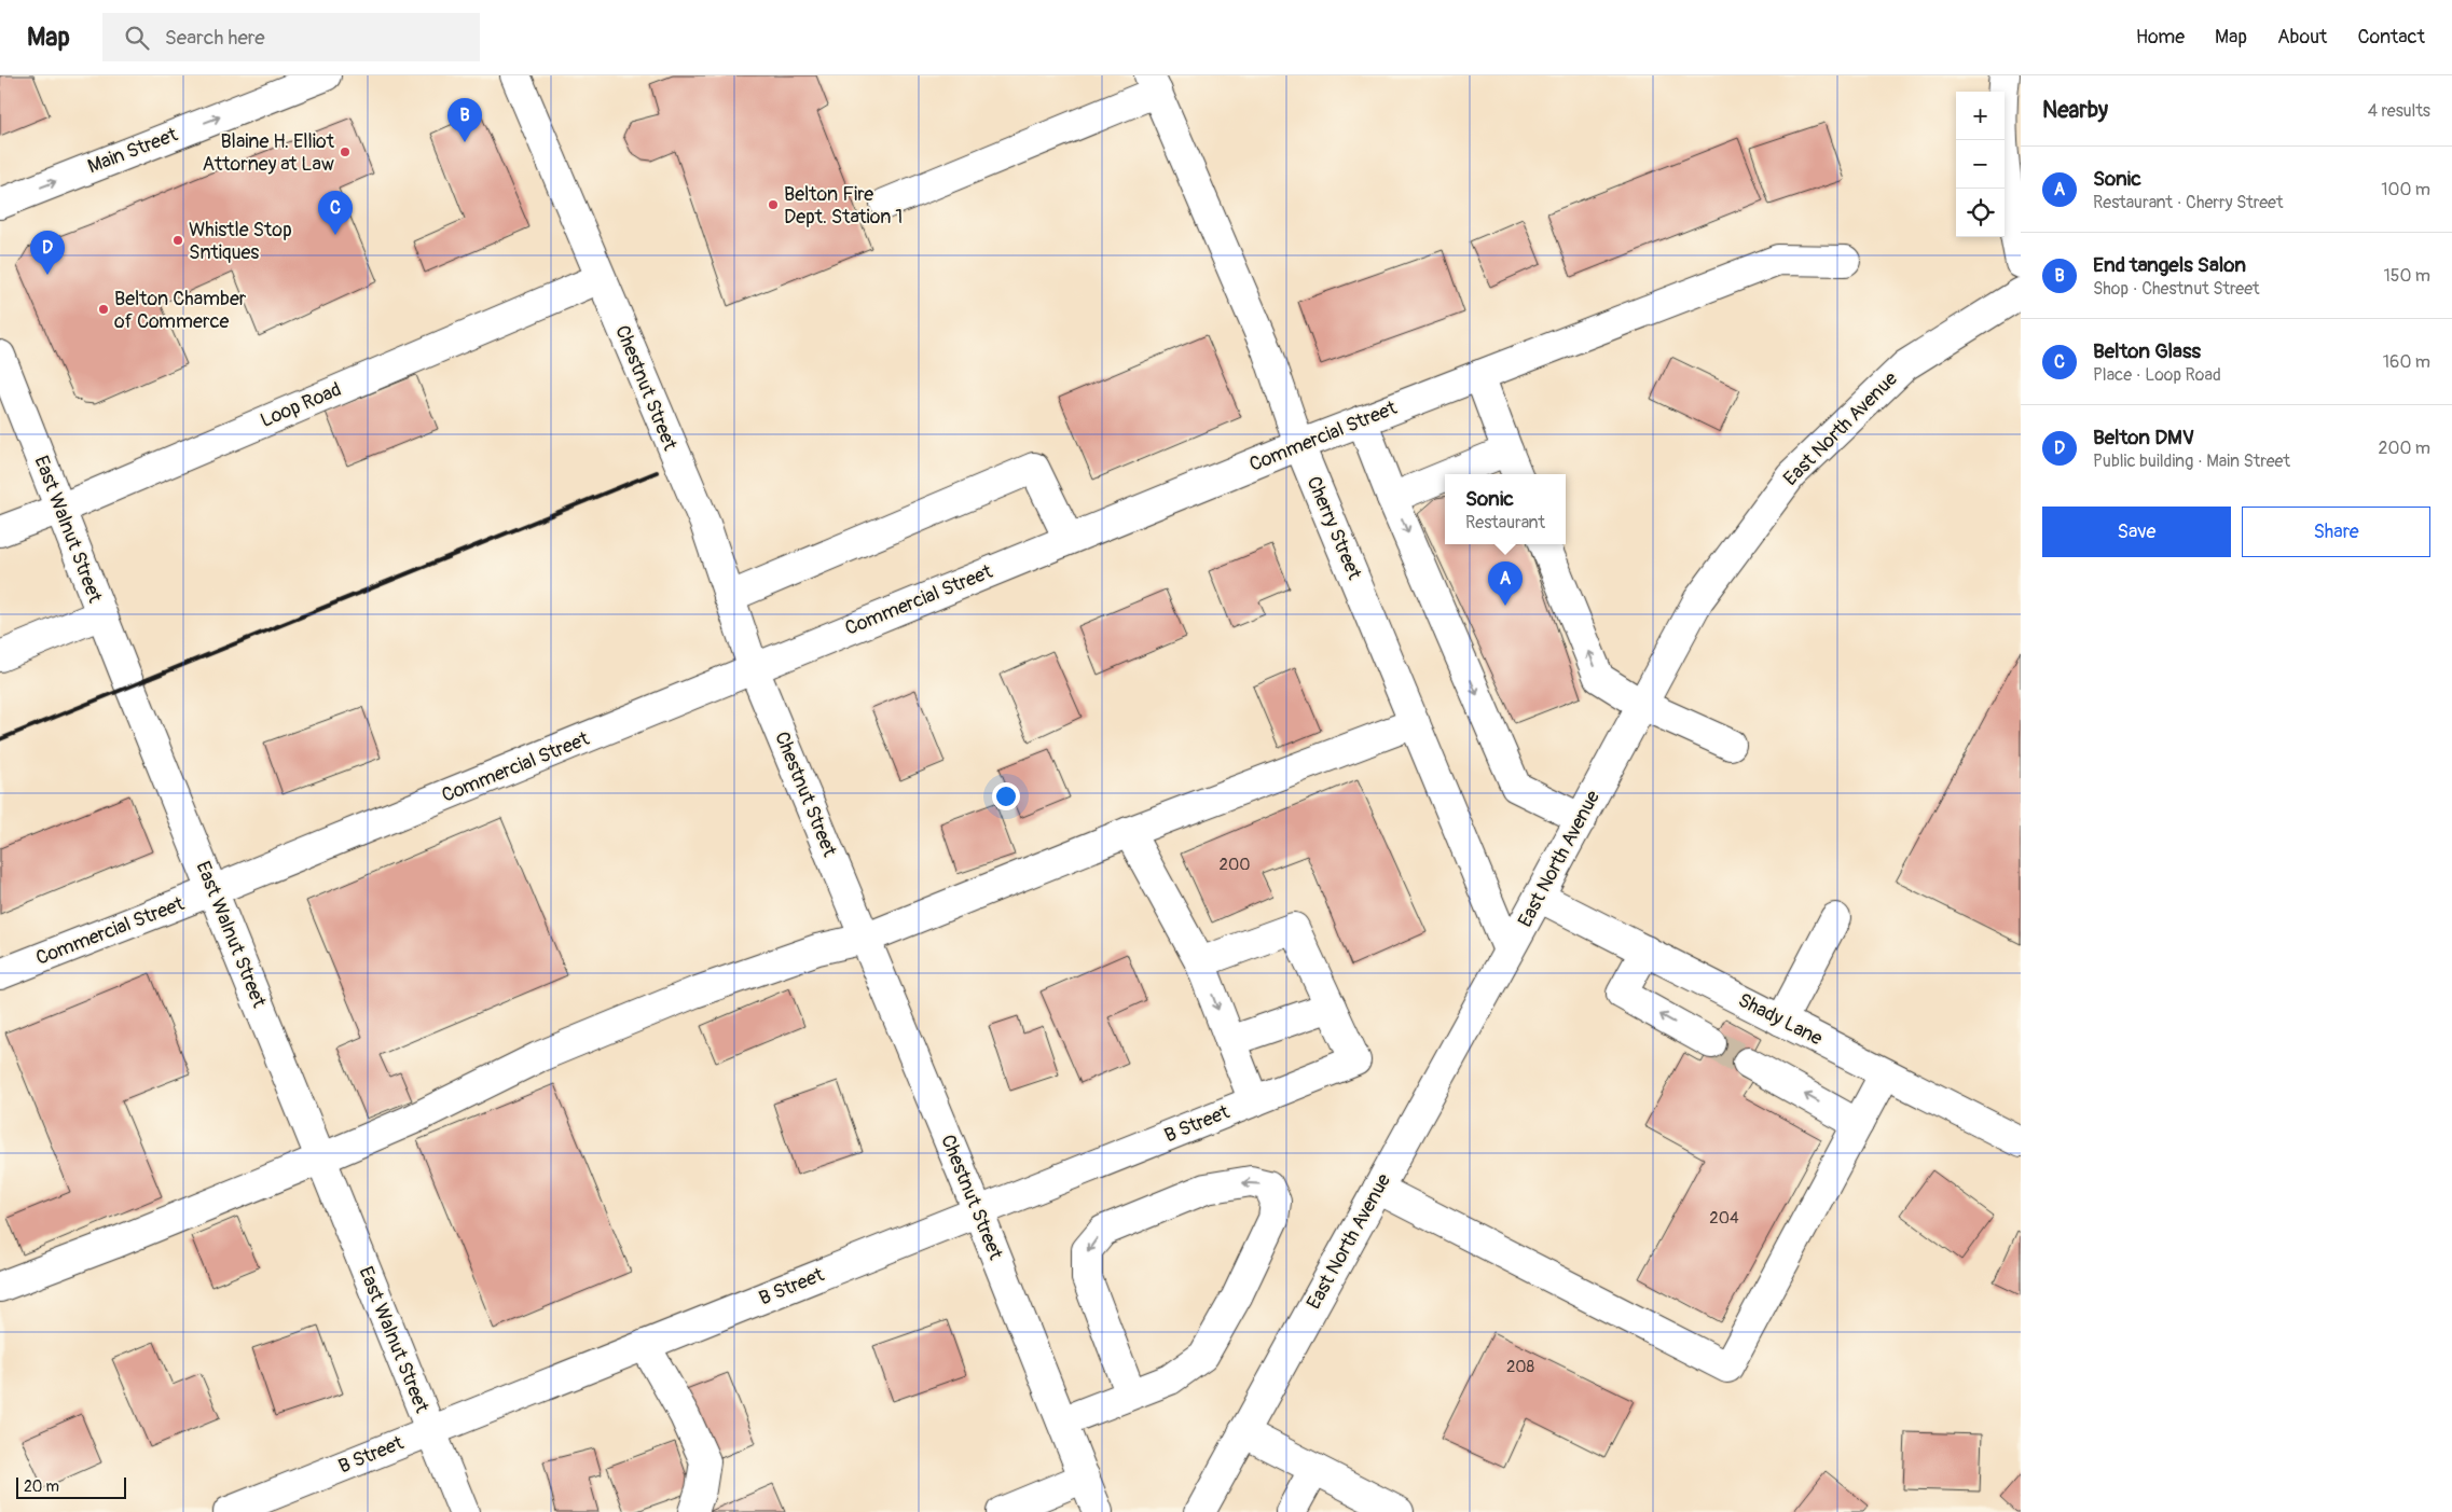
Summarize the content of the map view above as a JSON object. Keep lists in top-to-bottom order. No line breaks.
{"streets":{"street":["Main Street","Chestnut Street","Loop Road","East North Avenue","Commercial Street","Cherry Street","East Walnut Street","Shady Lane","B Street"]},"crossings":[["Chestnut Street","Loop Road"],["Chestnut Street","Commercial Street"],["Chestnut Street","B Street"],["Loop Road","East Walnut Street"],["East North Avenue","Cherry Street"],["East North Avenue","Shady Lane"],["Commercial Street","Cherry Street"],["Commercial Street","East Walnut Street"],["East Walnut Street","B Street"]],"one_way":["Main Street"],"places":["Blaine H. Elliot Attorney at Law","Belton Fire Dept. Station 1","Whistle Stop Sntiques","Belton Chamber of Commerce"],"house_numbers":["200","204","208"],"scale_bar":"20 m","page":{"header":"Map","search":"Search here","nav":["Home","Map","About","Contact"],"heading":["Nearby","4 results"],"map_buttons":["+","−"],"pins":["B","C","D","A"],"list":[{"mark":"A","name":"Sonic","note":"Restaurant · Cherry Street","value":"100 m"},{"mark":"B","name":"End tangels Salon","note":"Shop · Chestnut Street","value":"150 m"},{"mark":"C","name":"Belton Glass","note":"Place · Loop Road","value":"160 m"},{"mark":"D","name":"Belton DMV","note":"Public building · Main Street","value":"200 m"}],"popup":["Sonic","Restaurant"],"buttons":["Save","Share"],"scale":"20 m"}}
